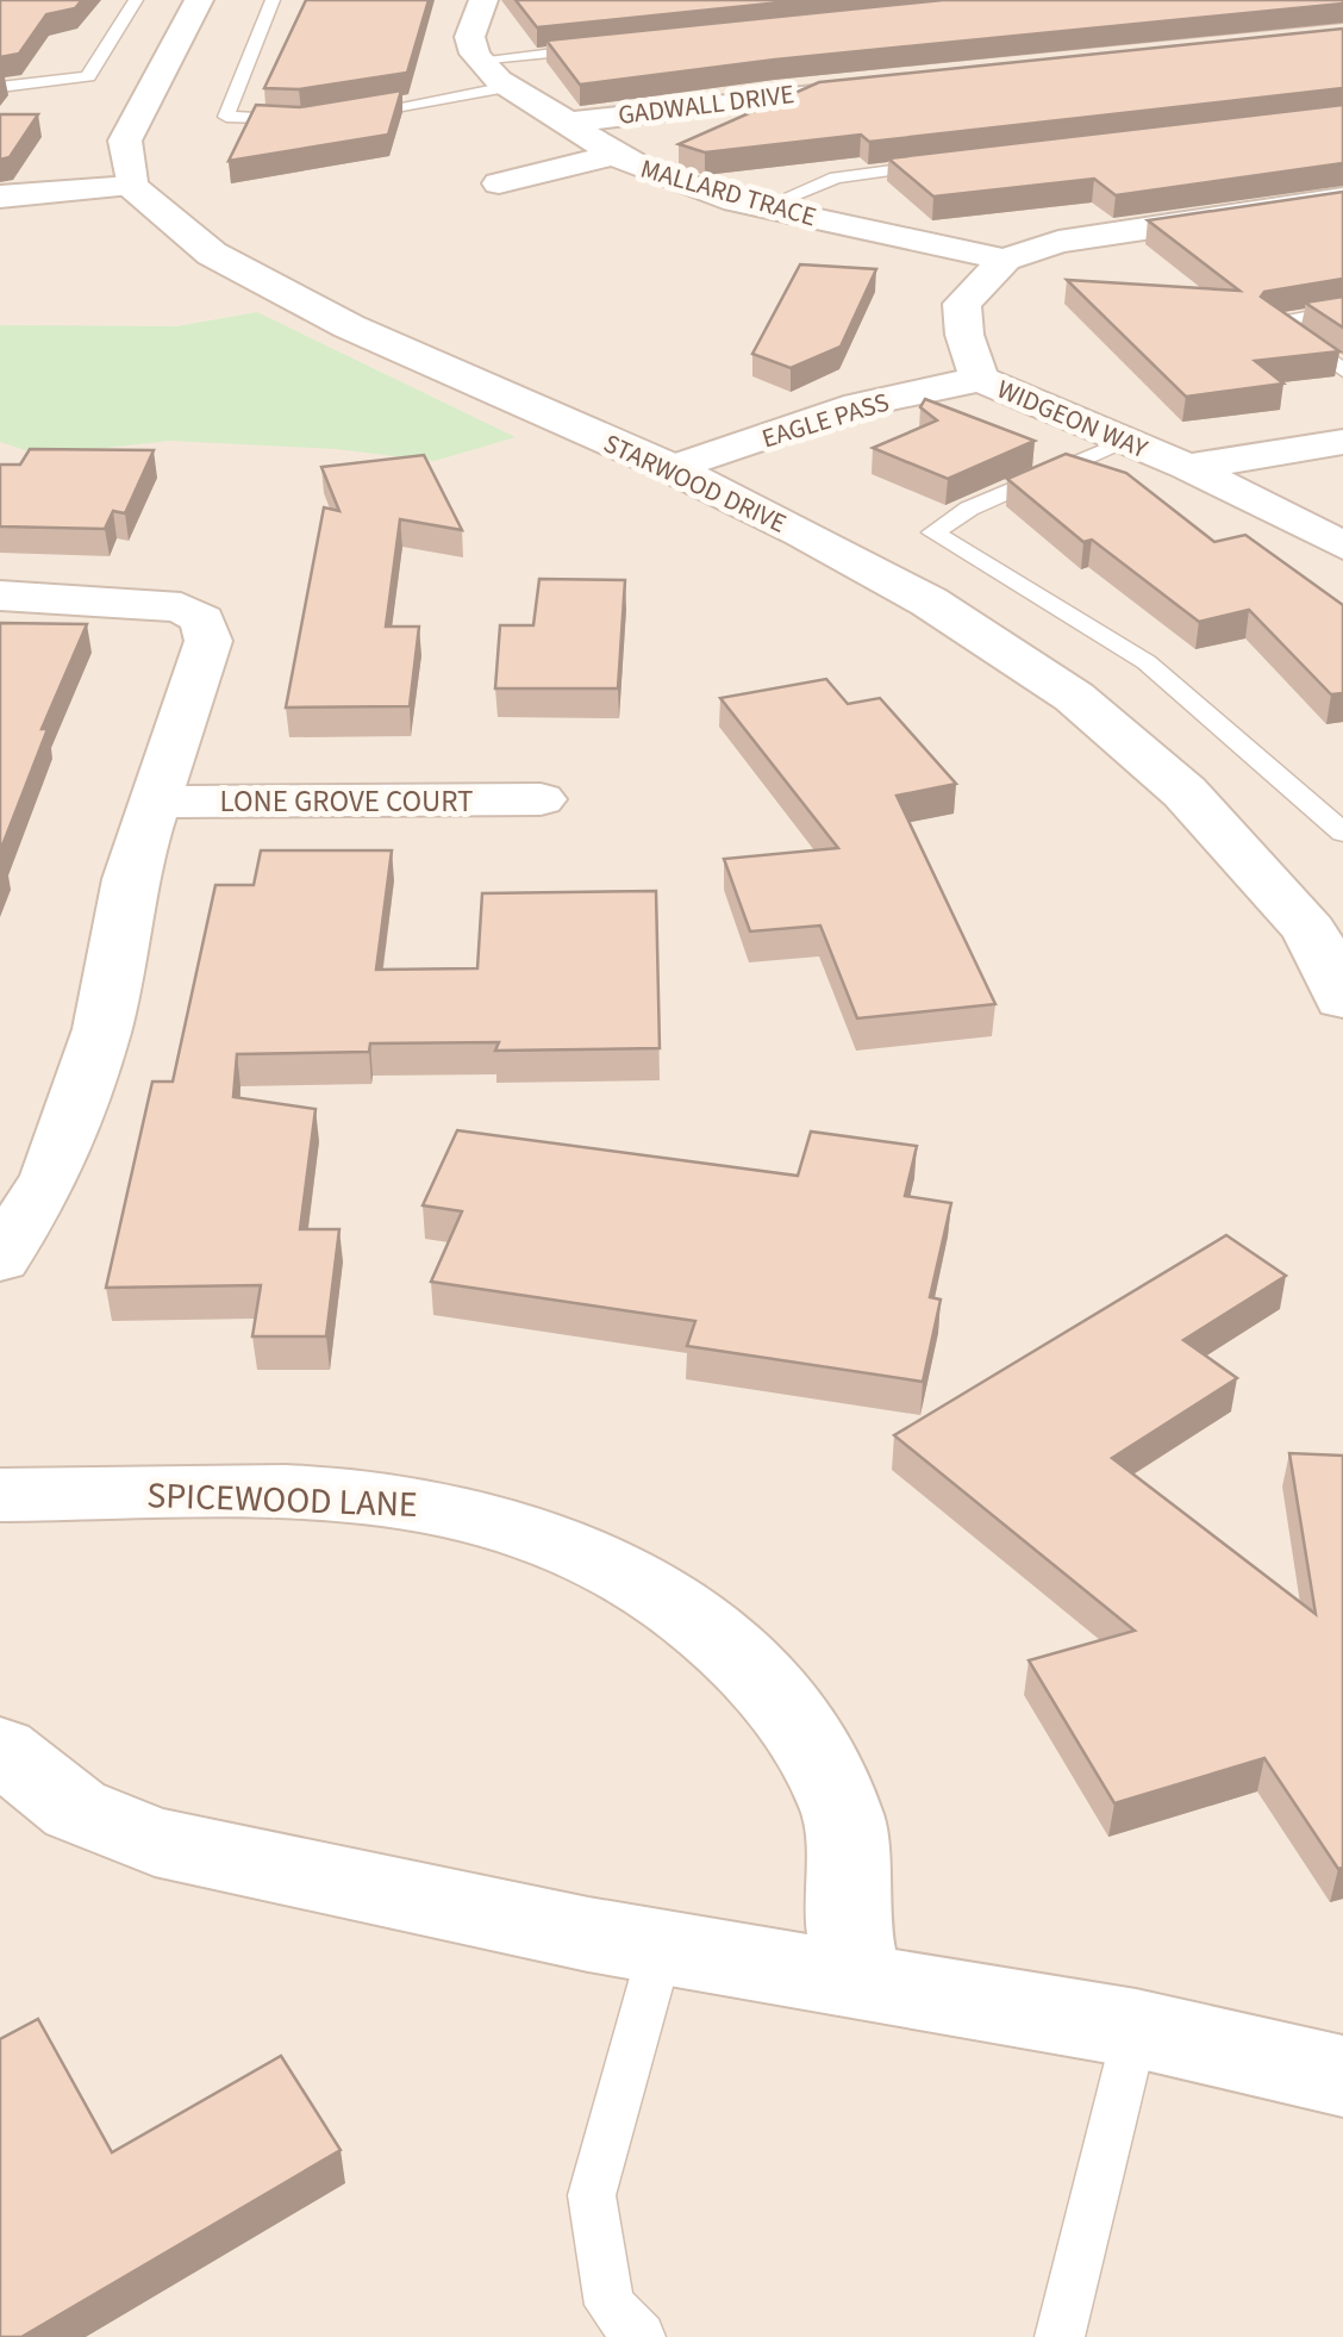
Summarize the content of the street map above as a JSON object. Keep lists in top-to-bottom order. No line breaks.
{"streets":{"street":["GADWALL DRIVE","MALLARD TRACE","WIDGEON WAY","EAGLE PASS","STARWOOD DRIVE","LONE GROVE COURT","SPICEWOOD LANE"]},"crossings":[["GADWALL DRIVE","MALLARD TRACE"],["MALLARD TRACE","WIDGEON WAY"],["WIDGEON WAY","EAGLE PASS"],["EAGLE PASS","STARWOOD DRIVE"]]}
